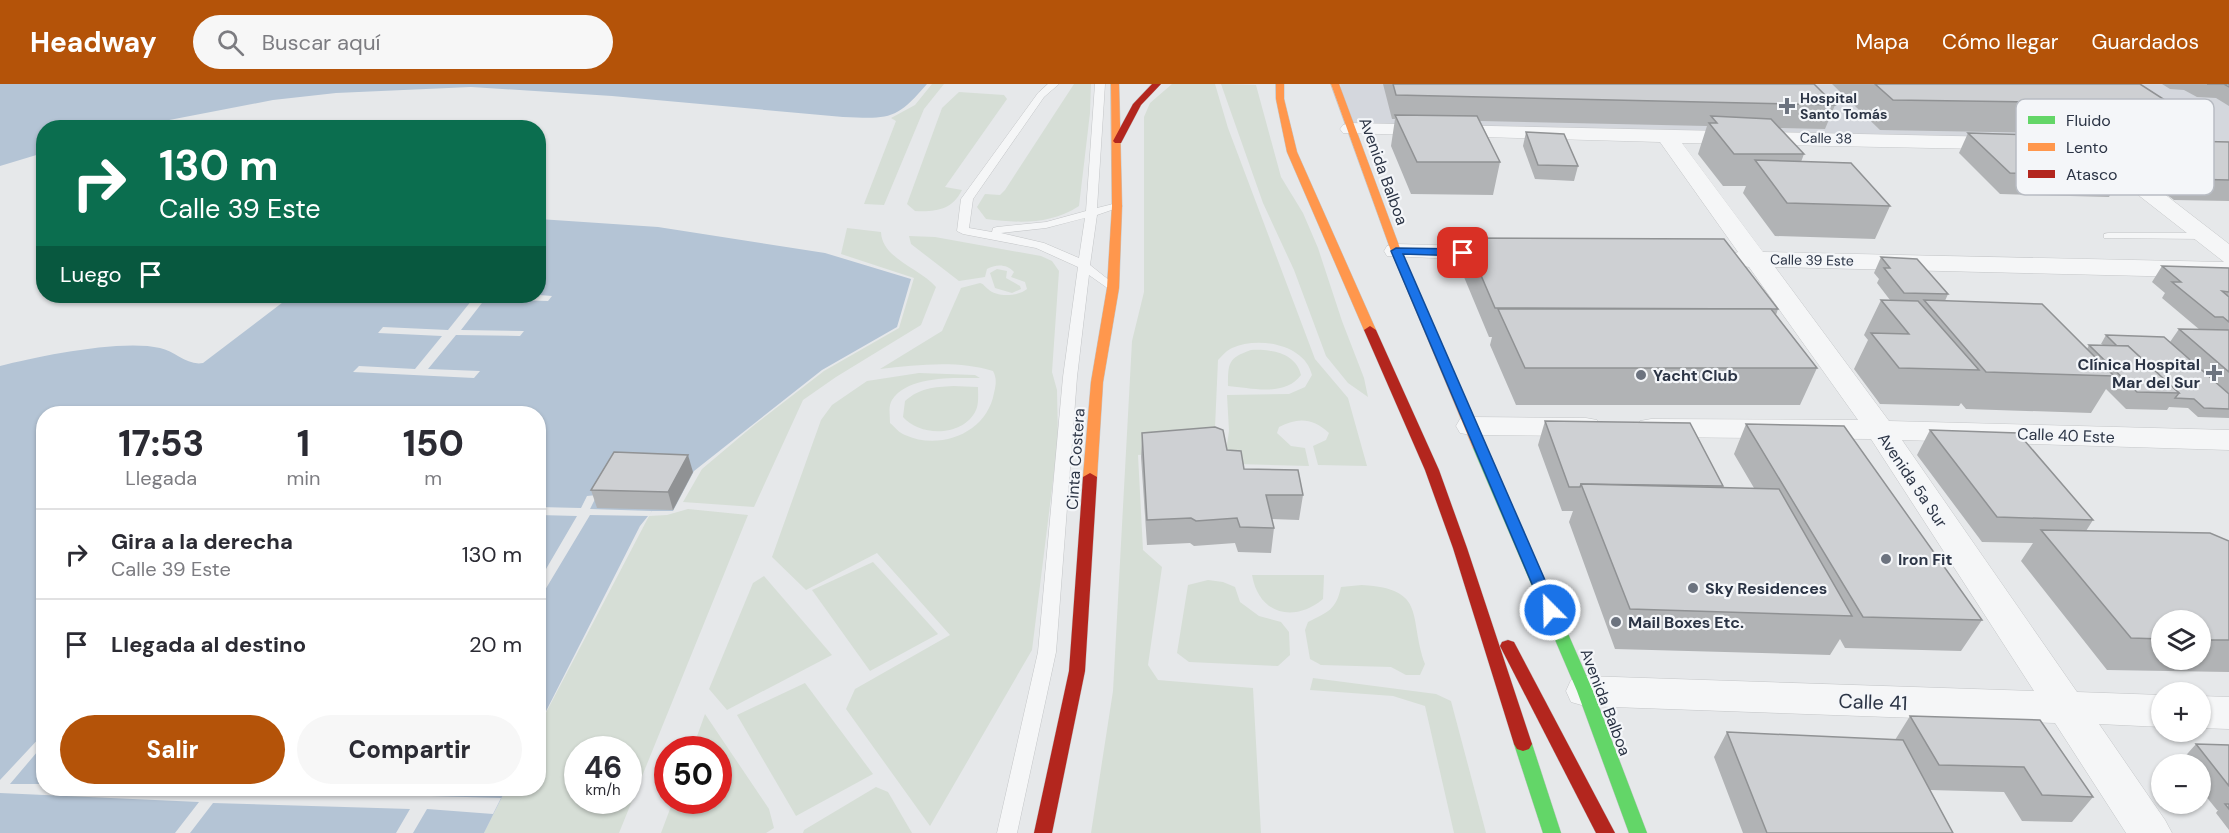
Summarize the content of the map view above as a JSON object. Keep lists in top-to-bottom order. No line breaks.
{"streets":{"main road":["Avenida Balboa","Cinta Costera"],"street":["Calle 38","Calle 39 Este","Calle 40 Este","Avenida 5a Sur","Calle 41"]},"crossings":[["Calle 38","Avenida Balboa"],["Calle 38","Avenida 5a Sur"],["Avenida Balboa","Calle 40 Este"],["Avenida Balboa","Calle 41"],["Calle 39 Este","Avenida 5a Sur"],["Calle 40 Este","Avenida 5a Sur"],["Avenida 5a Sur","Calle 41"]],"places":{"health":["Hospital Santo Tomás","Clínica Hospital Mar del Sur"],"other":["Yacht Club","Iron Fit","Sky Residences","Mail Boxes Etc."]},"legend":["Fluido","Lento","Atasco"],"page":{"header":"Headway","search":"Buscar aquí","nav":["Mapa","Cómo llegar","Guardados"],"turn":["130 m","Calle 39 Este"],"then":"Luego","eta":["17:53","Llegada","1","min","150","m"],"list":[{"name":"Gira a la derecha","note":"Calle 39 Este","value":"130 m"},{"name":"Llegada al destino","value":"20 m"}],"map_buttons":["+","−"],"buttons":["Salir","Compartir"],"speed":"46 km/h","limit":"50"}}
